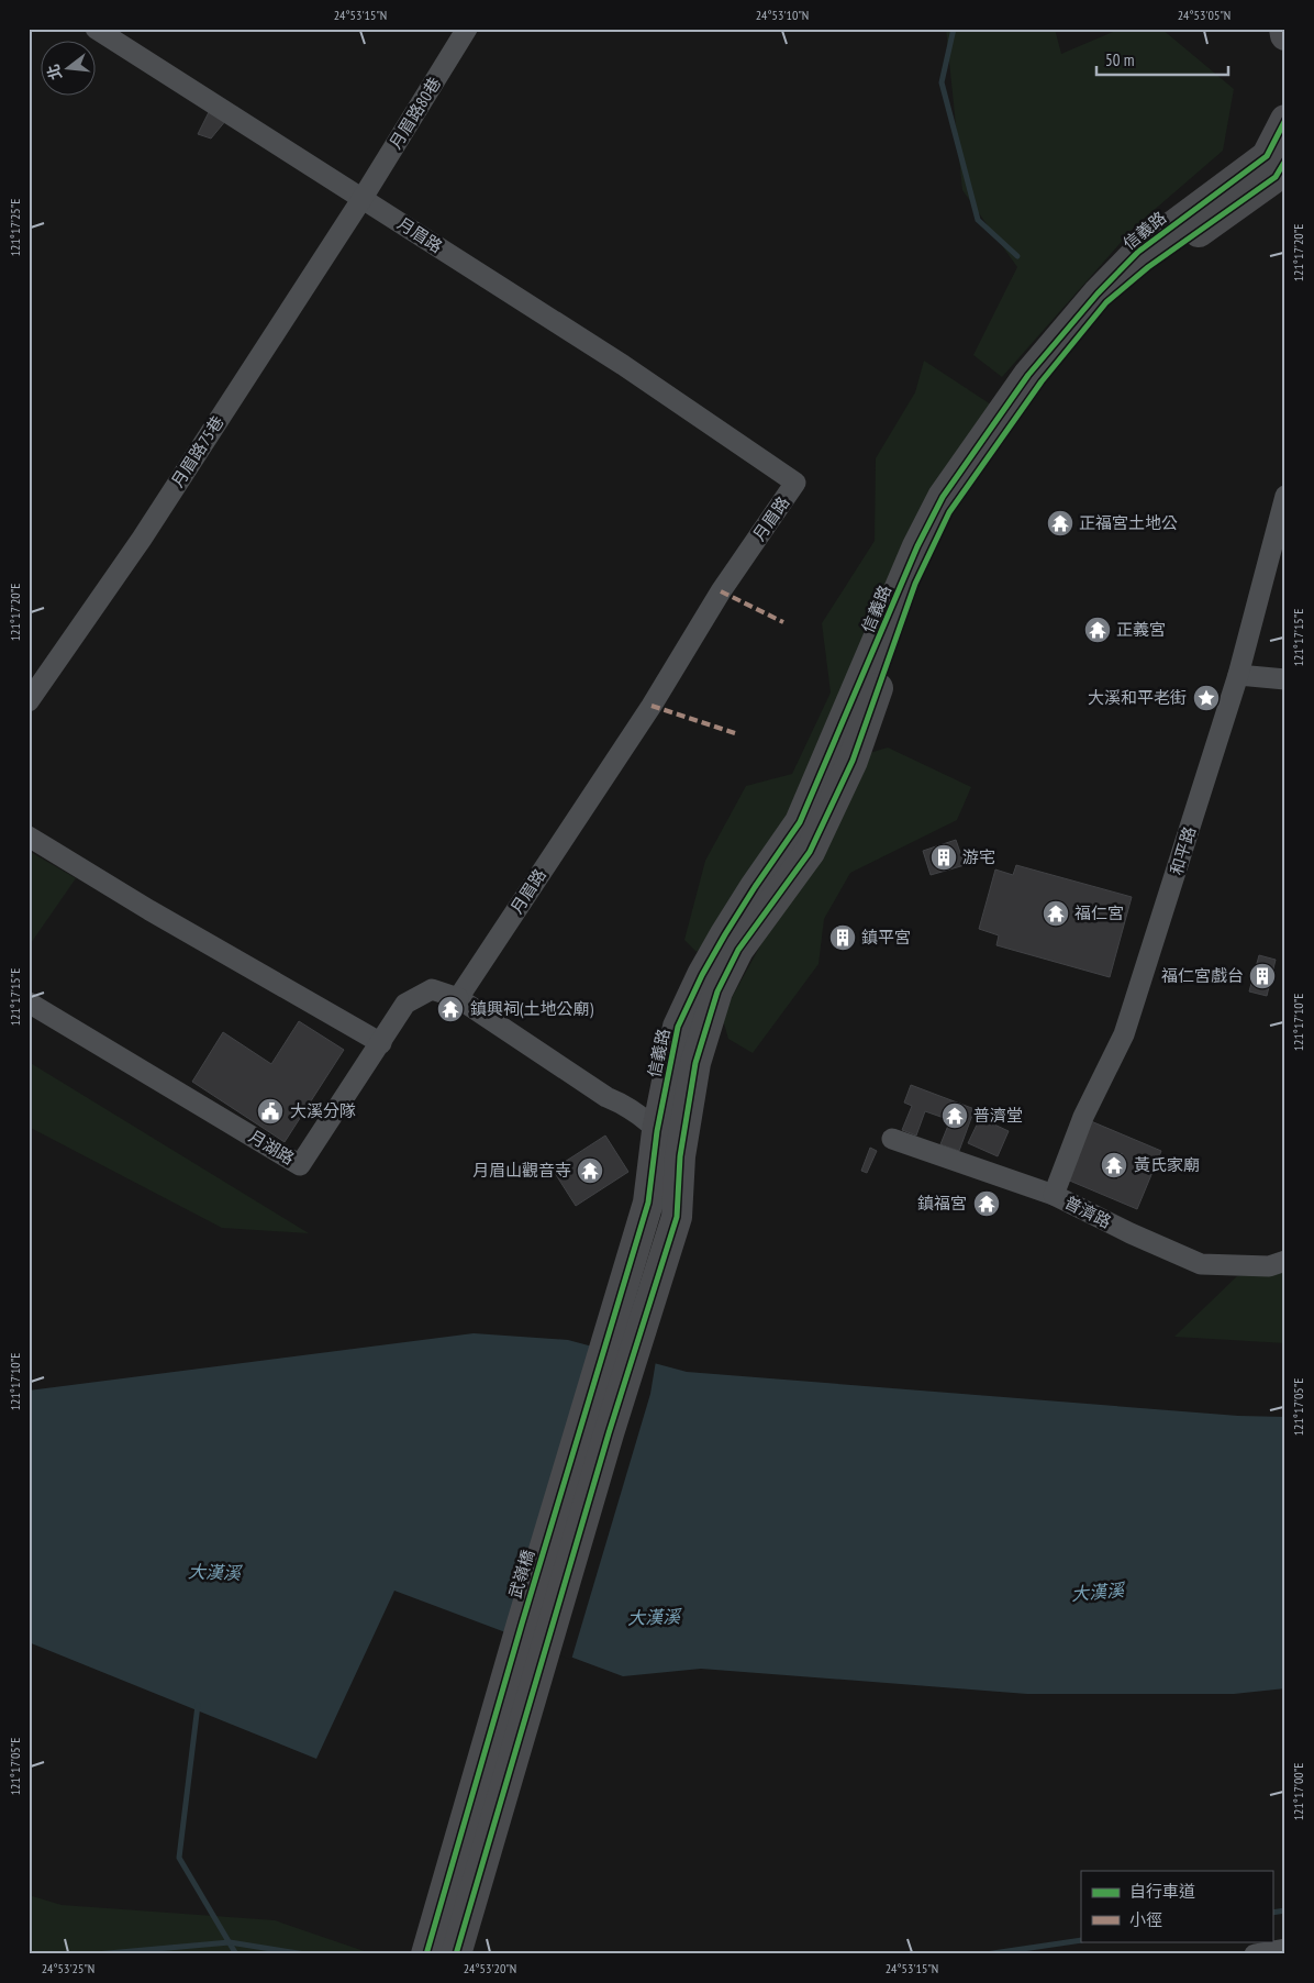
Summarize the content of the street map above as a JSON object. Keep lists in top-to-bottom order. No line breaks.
{"streets":{"main road":["信義路","武嶺橋"],"street":["月眉路80巷","月眉路","月眉路75巷","和平路","月湖路","普濟路"]},"crossings":[["月眉路80巷","月眉路"],["月眉路80巷","月眉路75巷"],["信義路","武嶺橋"],["月眉路","月眉路75巷"],["月眉路","月湖路"],["和平路","普濟路"]],"water":["大漢溪"],"places":{"temple":["正福宮土地公","正義宮","福仁宮","鎮興祠(土地公廟)","普濟堂","黃氏家廟","月眉山觀音寺","鎮福宮"],"place":["大溪和平老街"],"building":["游宅","鎮平宮","福仁宮戲台"],"public building":["大溪分隊"]},"legend":["自行車道","小徑"],"scale_bar":"50 m","north":"left","coordinates":["24°53'15\"N","24°53'10\"N","24°53'05\"N","121°17'25\"E","121°17'20\"E","121°17'15\"E","121°17'10\"E","121°17'05\"E","121°17'00\"E","24°53'25\"N","24°53'20\"N"]}
